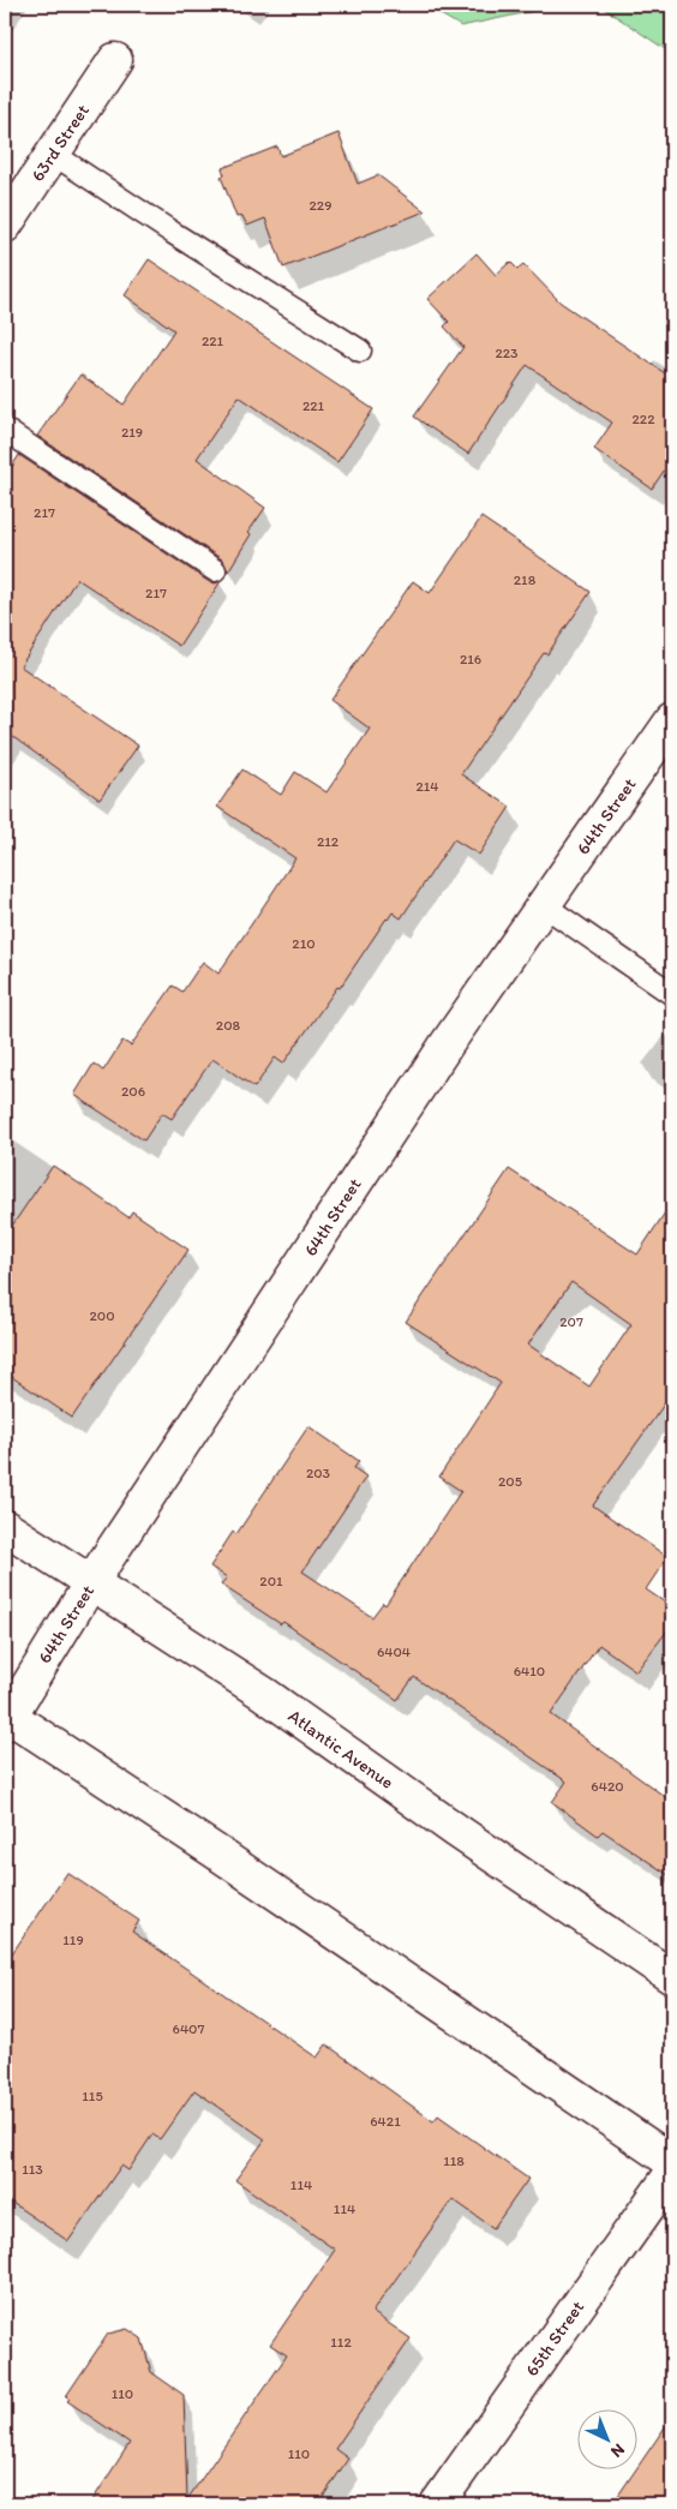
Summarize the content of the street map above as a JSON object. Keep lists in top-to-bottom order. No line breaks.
{"streets":{"main road":["63rd Street","64th Street","Atlantic Avenue","65th Street"]},"crossings":[["64th Street","Atlantic Avenue"]],"house_numbers":["229","221","223","221","222","219","217","218","217","216","214","212","210","208","206","200","207","203","205","201","6404","6410","6420","119","6407","115","6421","118","113","114","114","112","110","110"],"north":"bottom right"}
